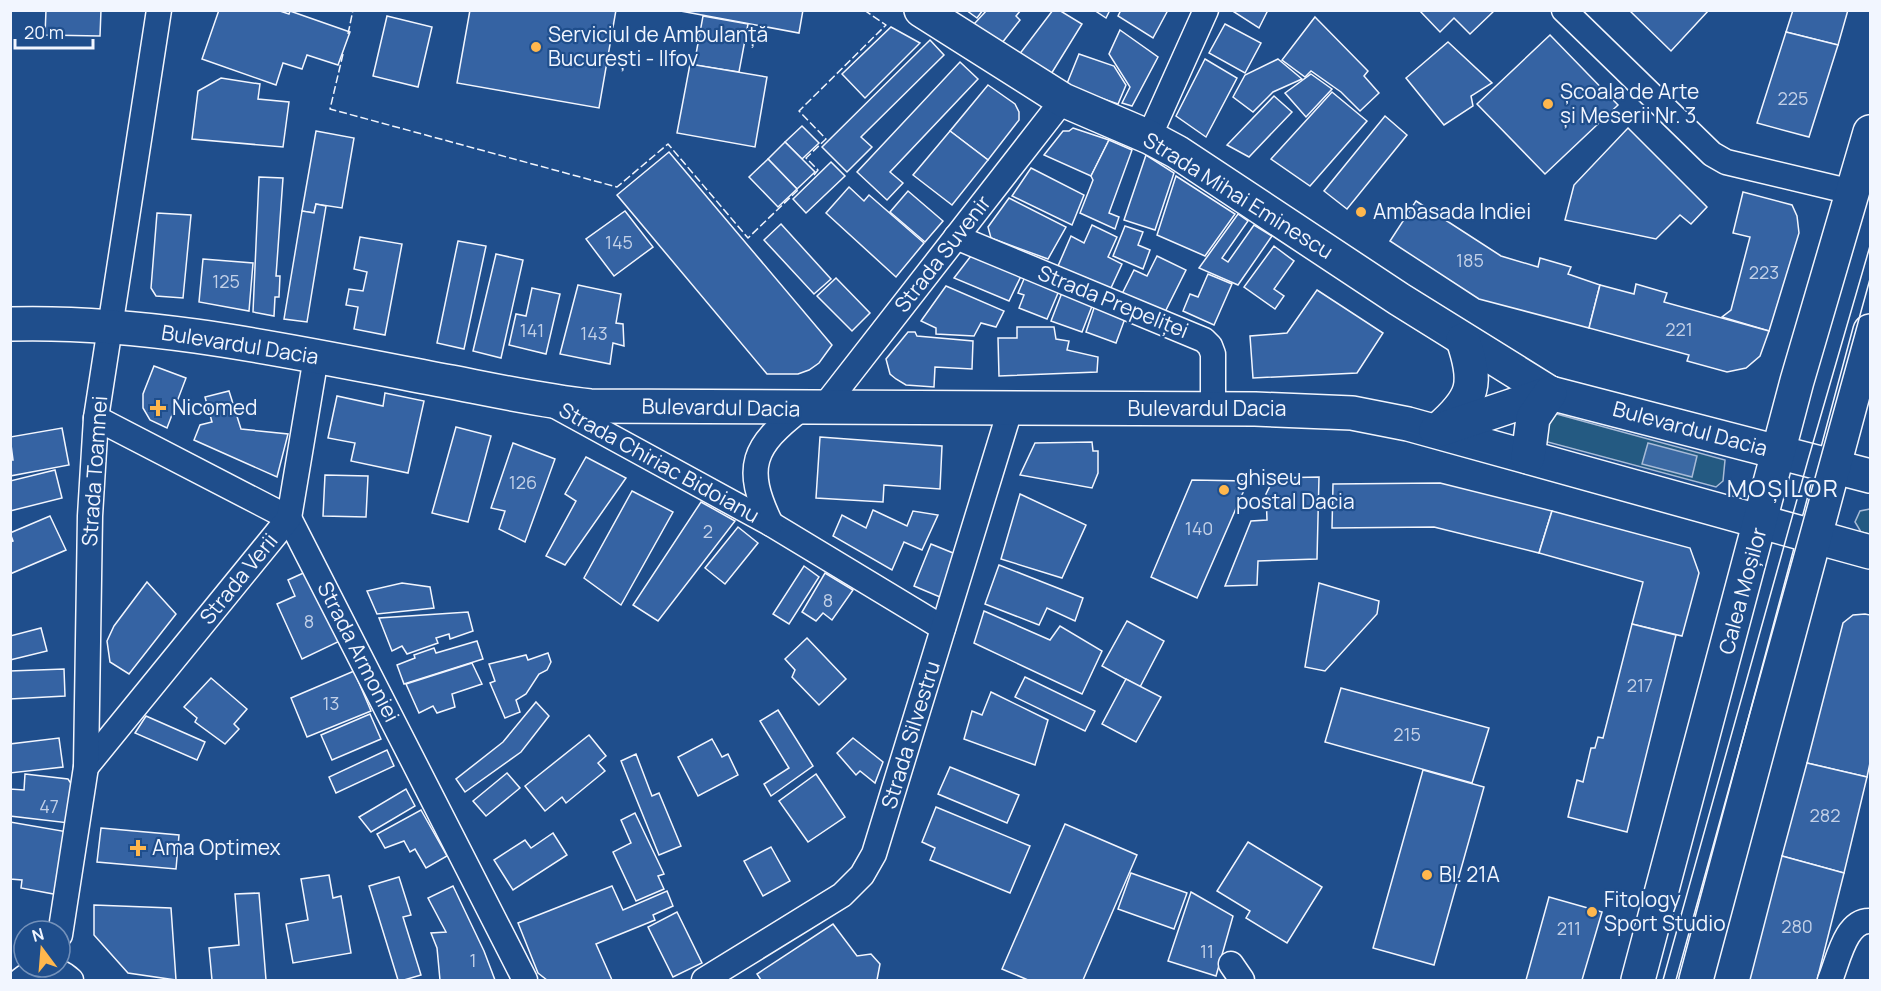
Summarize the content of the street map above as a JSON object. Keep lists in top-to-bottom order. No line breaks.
{"streets":{"main road":["Strada Mihai Eminescu","Bulevardul Dacia","Calea Moșilor"],"street":["Strada Suvenir","Strada Prepeliței","Strada Chiriac Bidoianu","Strada Toamnei","Strada Verii","Strada Armoniei","Strada Silvestru"]},"crossings":[["Strada Mihai Eminescu","Strada Suvenir"],["Strada Mihai Eminescu","Bulevardul Dacia"],["Strada Suvenir","Strada Prepeliței"],["Strada Suvenir","Bulevardul Dacia"],["Strada Suvenir","Strada Chiriac Bidoianu"],["Strada Prepeliței","Bulevardul Dacia"],["Bulevardul Dacia","Strada Chiriac Bidoianu"],["Bulevardul Dacia","Strada Toamnei"],["Bulevardul Dacia","Strada Verii"],["Bulevardul Dacia","Calea Moșilor"],["Bulevardul Dacia","Strada Silvestru"],["Strada Chiriac Bidoianu","Strada Silvestru"],["Strada Toamnei","Strada Verii"],["Strada Verii","Strada Armoniei"]],"districts":["MOȘILOR"],"places":{"other":["Serviciul de Ambulanță București - Ilfov","Școala de Arte și Meserii Nr. 3","Ambasada Indiei","ghiseu postal Dacia","Bl. 21A","Fitology Sport Studio"],"health":["Nicomed","Ama Optimex"]},"house_numbers":["225","145","185","223","125","221","141","143","126","140","2","8","8","217","13","215","47","282","280","211","11","1"],"scale_bar":"20 m","north":"top"}
